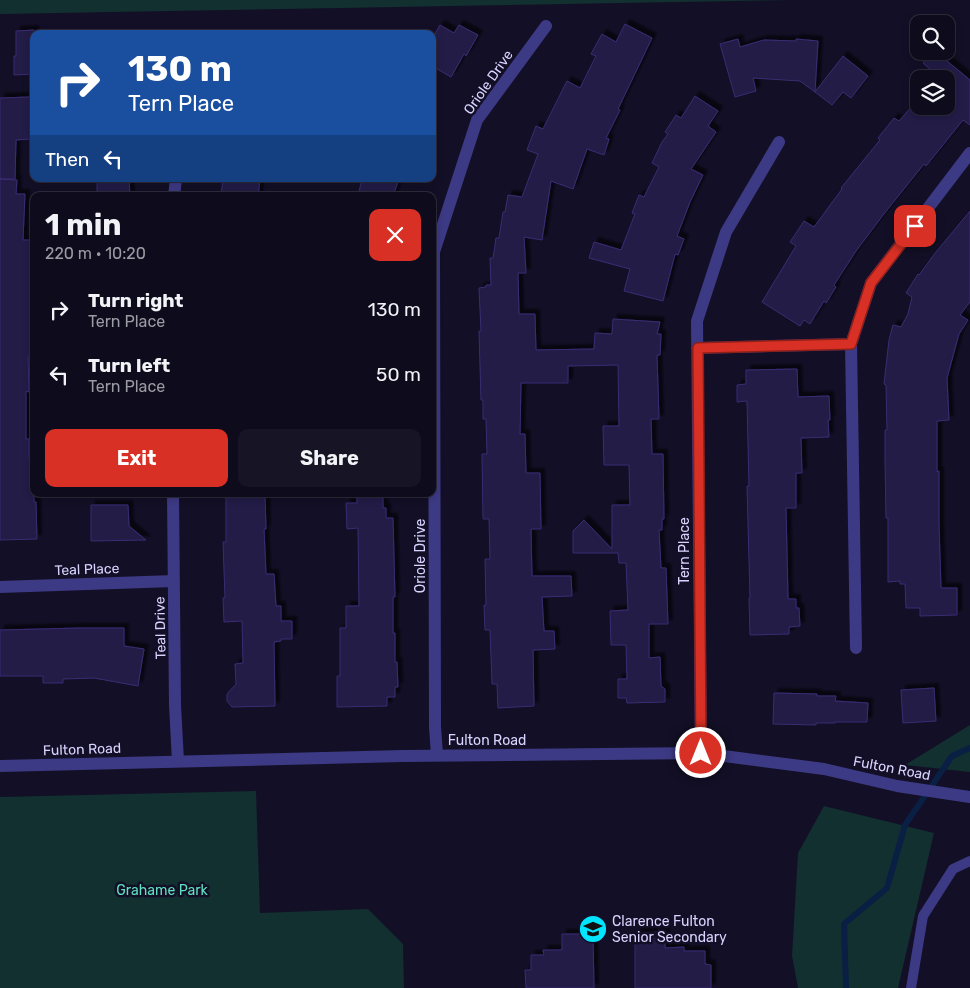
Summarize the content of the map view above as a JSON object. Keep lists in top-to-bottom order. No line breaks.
{"streets":{"street":["Oriole Drive","Tern Place","Teal Place","Teal Drive","Fulton Road"]},"crossings":[["Oriole Drive","Fulton Road"],["Tern Place","Fulton Road"],["Teal Place","Teal Drive"],["Teal Drive","Fulton Road"]],"parks":["Grahame Park"],"places":{"school or university":["Clarence Fulton Senior Secondary"]},"page":{"turn":["130 m","Tern Place"],"then":"Then","heading":["1 min","220 m · 10:20"],"list":[{"name":"Turn right","note":"Tern Place","value":"130 m"},{"name":"Turn left","note":"Tern Place","value":"50 m"}],"buttons":["Exit","Share"]}}
